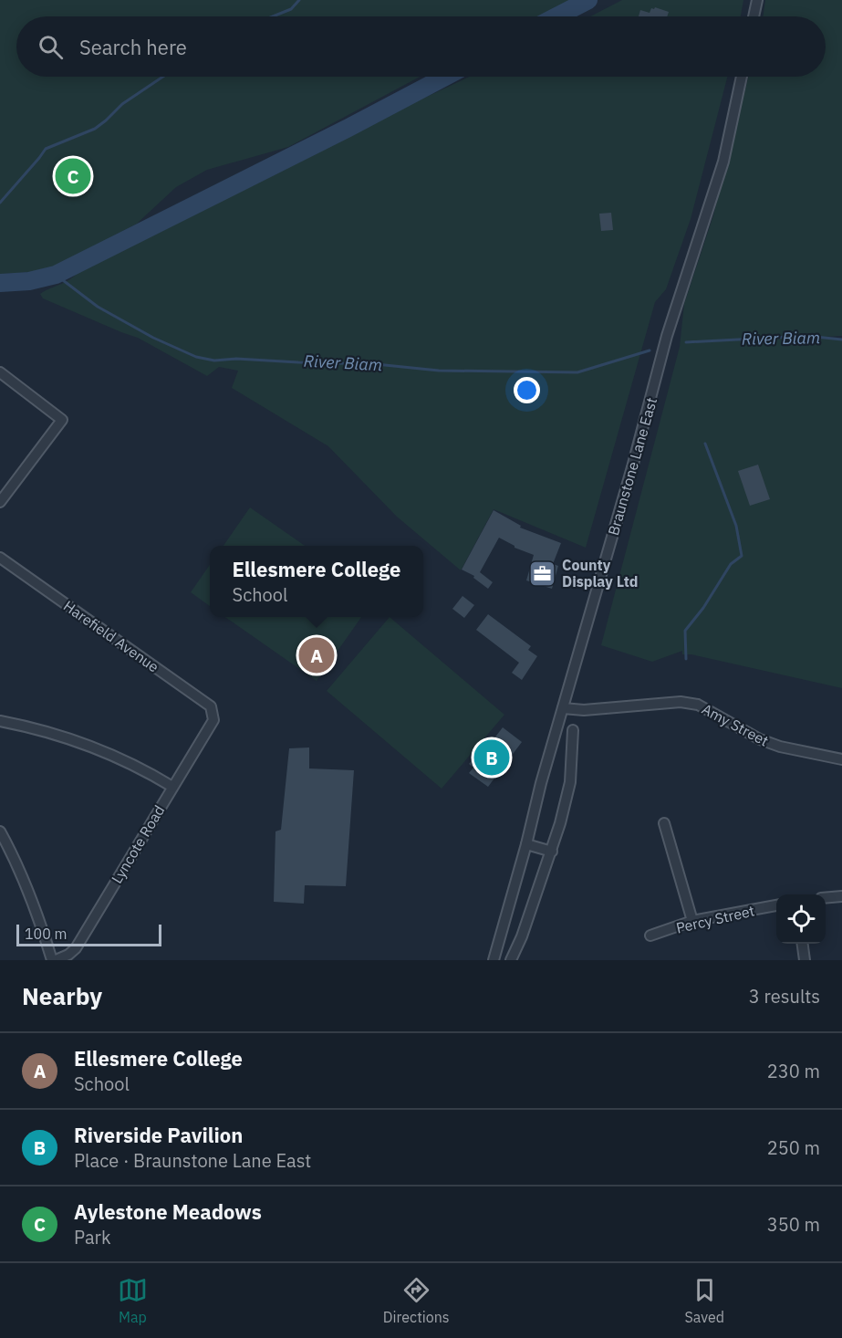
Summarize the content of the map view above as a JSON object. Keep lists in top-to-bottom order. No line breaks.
{"streets":{"street":["Braunstone Lane East","Harefield Avenue","Amy Street","Lyncote Road","Percy Street"]},"crossings":[["Braunstone Lane East","Amy Street"],["Harefield Avenue","Lyncote Road"]],"water":["River Biam"],"places":{"office":["County Display Ltd"]},"scale_bar":"100 m","page":{"search":"Search here","pins":["C","A","B"],"popup":["Ellesmere College","School"],"scale":"100 m","heading":["Nearby","3 results"],"list":[{"mark":"A","name":"Ellesmere College","note":"School","value":"230 m"},{"mark":"B","name":"Riverside Pavilion","note":"Place · Braunstone Lane East","value":"250 m"},{"mark":"C","name":"Aylestone Meadows","note":"Park","value":"350 m"}],"nav":["Map","Directions","Saved"]}}
